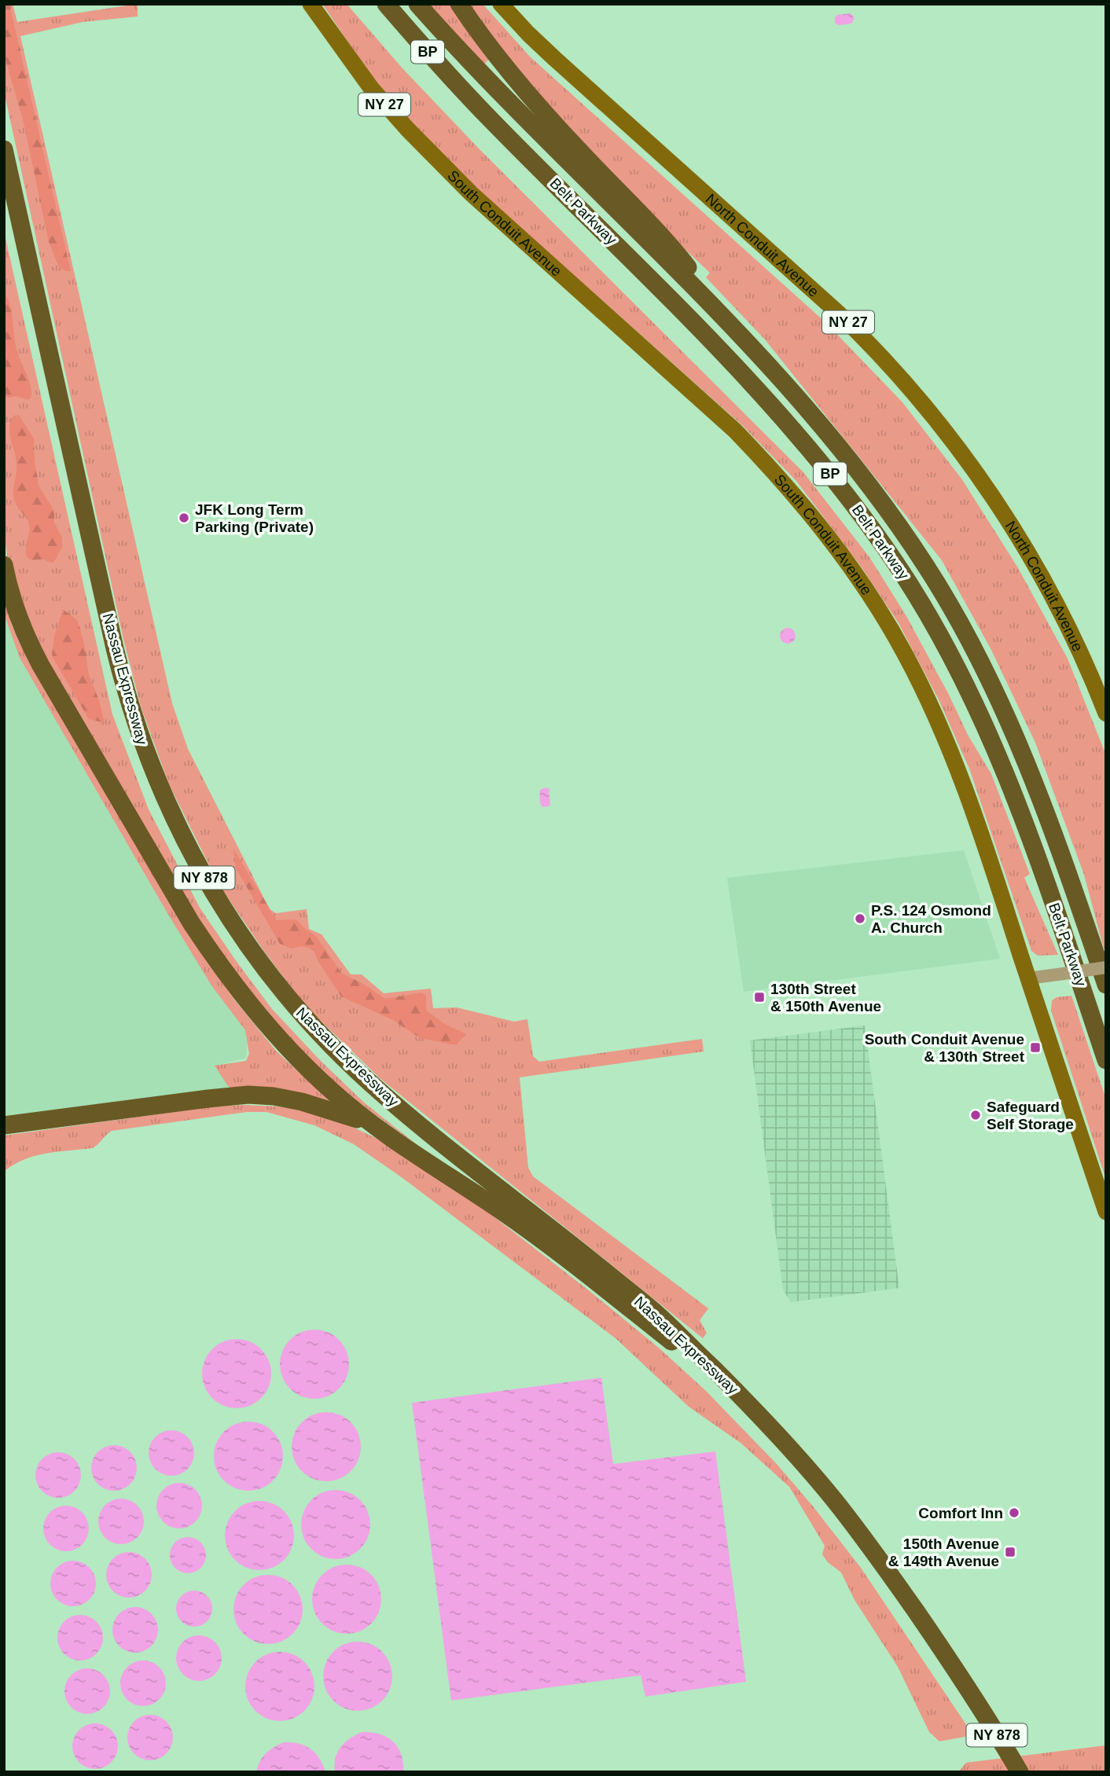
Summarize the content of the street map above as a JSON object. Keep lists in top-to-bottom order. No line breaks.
{"streets":{"highway":["BP","Belt Parkway","Nassau Expressway","NY 878"],"main road":["NY 27","South Conduit Avenue","North Conduit Avenue"]},"places":{"other":["JFK Long Term Parking (Private)","P.S. 124 Osmond A. Church","Safeguard Self Storage","Comfort Inn"],"transit":["130th Street & 150th Avenue","South Conduit Avenue & 130th Street","150th Avenue & 149th Avenue"]}}
